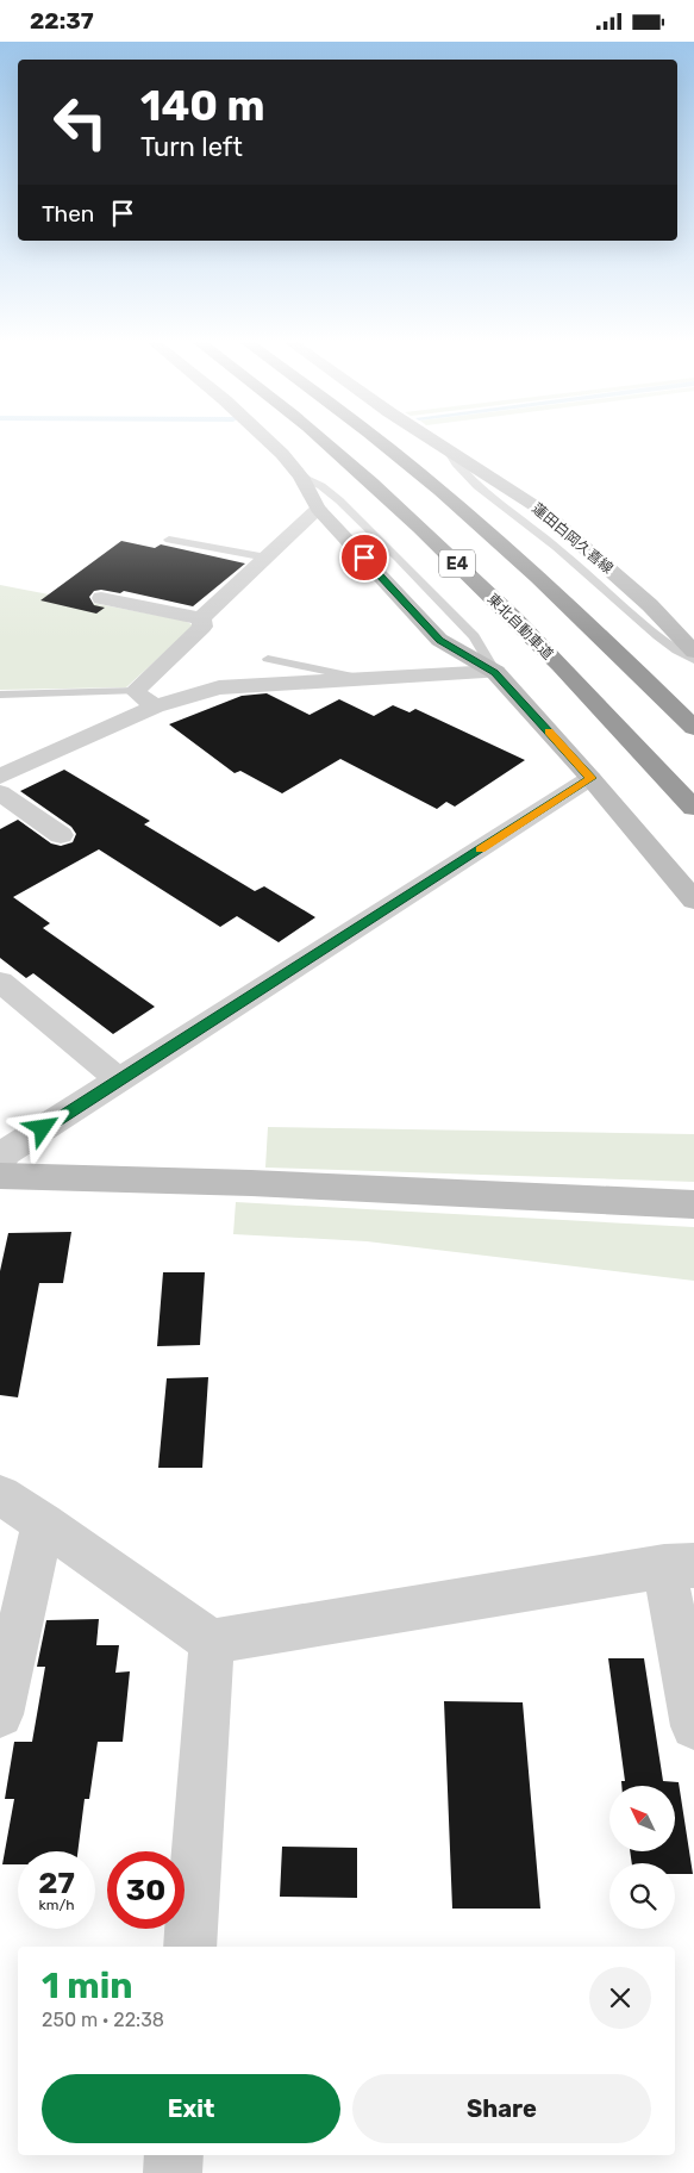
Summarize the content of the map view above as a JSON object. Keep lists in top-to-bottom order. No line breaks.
{"streets":{"highway":["E4","東北自動車道"],"street":["蓮田白岡久喜線"]},"north":"top left","page":{"status":"22:37","turn":["140 m","Turn left"],"then":"Then","speed":"27 km/h","limit":"30","heading":["1 min","250 m · 22:38"],"buttons":["Exit","Share"]}}
